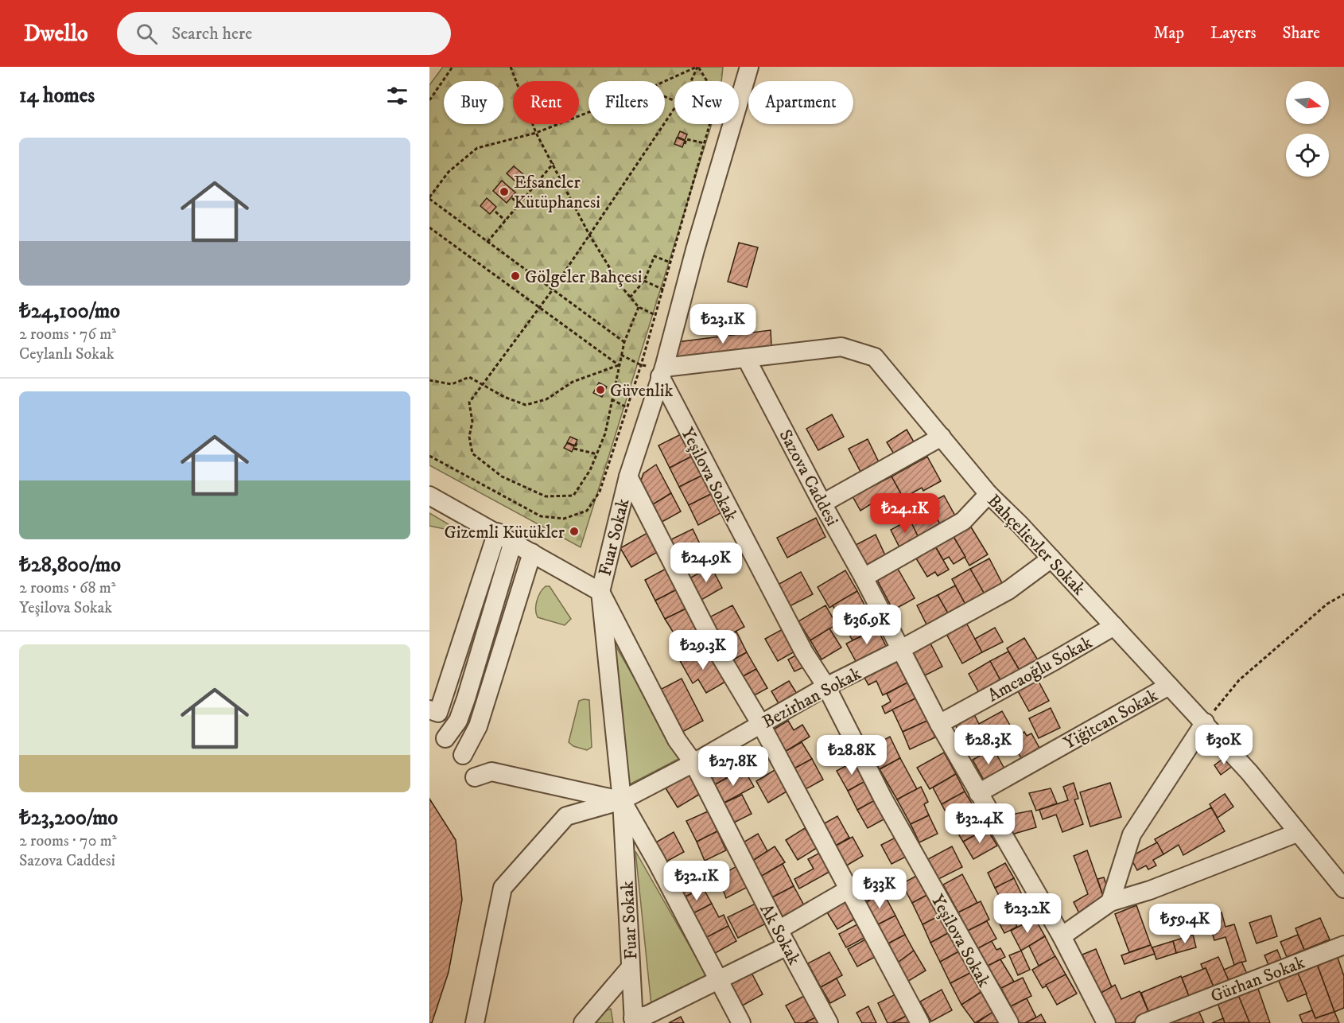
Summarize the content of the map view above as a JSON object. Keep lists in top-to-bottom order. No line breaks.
{"streets":{"street":["Yeşilova Sokak","Sazova Caddesi","Fuar Sokak","Bahçelievler Sokak","Amcaoğlu Sokak","Bezirhan Sokak","Yiğitcan Sokak","Ak Sokak","Gürhan Sokak"]},"crossings":[["Yeşilova Sokak","Fuar Sokak"],["Yeşilova Sokak","Bahçelievler Sokak"],["Yeşilova Sokak","Bezirhan Sokak"],["Sazova Caddesi","Bahçelievler Sokak"],["Sazova Caddesi","Amcaoğlu Sokak"],["Sazova Caddesi","Bezirhan Sokak"],["Sazova Caddesi","Yiğitcan Sokak"],["Fuar Sokak","Bahçelievler Sokak"],["Fuar Sokak","Bezirhan Sokak"],["Fuar Sokak","Ak Sokak"],["Bahçelievler Sokak","Amcaoğlu Sokak"],["Bahçelievler Sokak","Bezirhan Sokak"],["Bahçelievler Sokak","Yiğitcan Sokak"],["Bezirhan Sokak","Ak Sokak"]],"places":["Efsaneler Kütüphanesi","Gölgeler Bahçesi","Güvenlik","Gizemli Kütükler"],"north":"right","page":{"header":"Dwello","search":"Search here","nav":["Map","Layers","Share"],"heading":"14 homes","chip":["Buy","Rent","Filters","New","Apartment"],"list":[{"name":"₺24,100/mo","note":"2 rooms · 76 m² · Ceylanlı Sokak"},{"name":"₺28,800/mo","note":"2 rooms · 68 m² · Yeşilova Sokak"},{"name":"₺23,200/mo","note":"2 rooms · 70 m² · Sazova Caddesi"}],"price":["₺23.1K","₺24.1K","₺24.9K","₺36.9K","₺29.3K","₺28.3K","₺30K","₺28.8K","₺27.8K","₺32.4K","₺32.1K","₺33K","₺23.2K","₺59.4K"]}}
